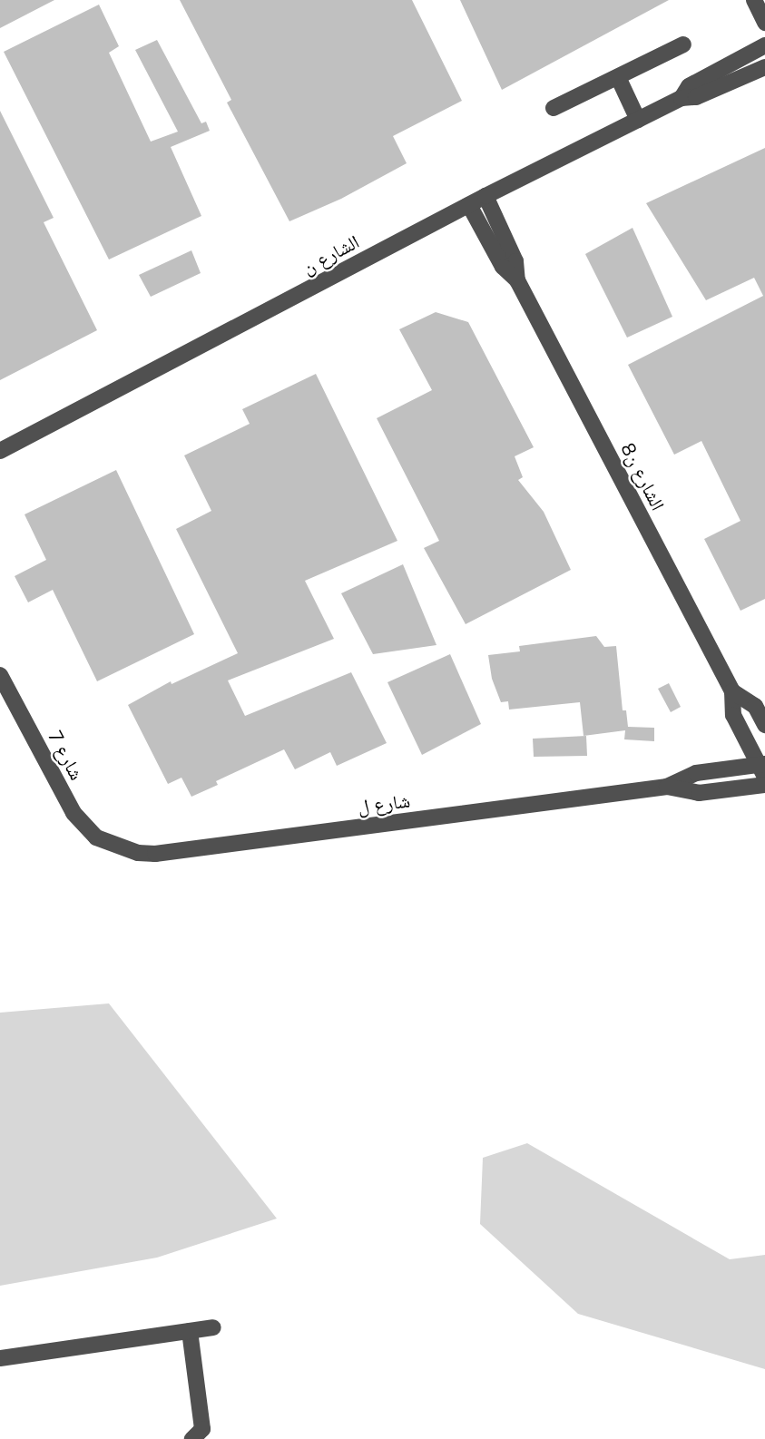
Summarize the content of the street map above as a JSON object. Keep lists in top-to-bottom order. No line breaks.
{"streets":{"street":["الشارع ن","الشارع ن8","شارع 7","شارع ل"]},"crossings":[["الشارع ن","الشارع ن8"],["الشارع ن8","شارع ل"],["شارع 7","شارع ل"]]}
